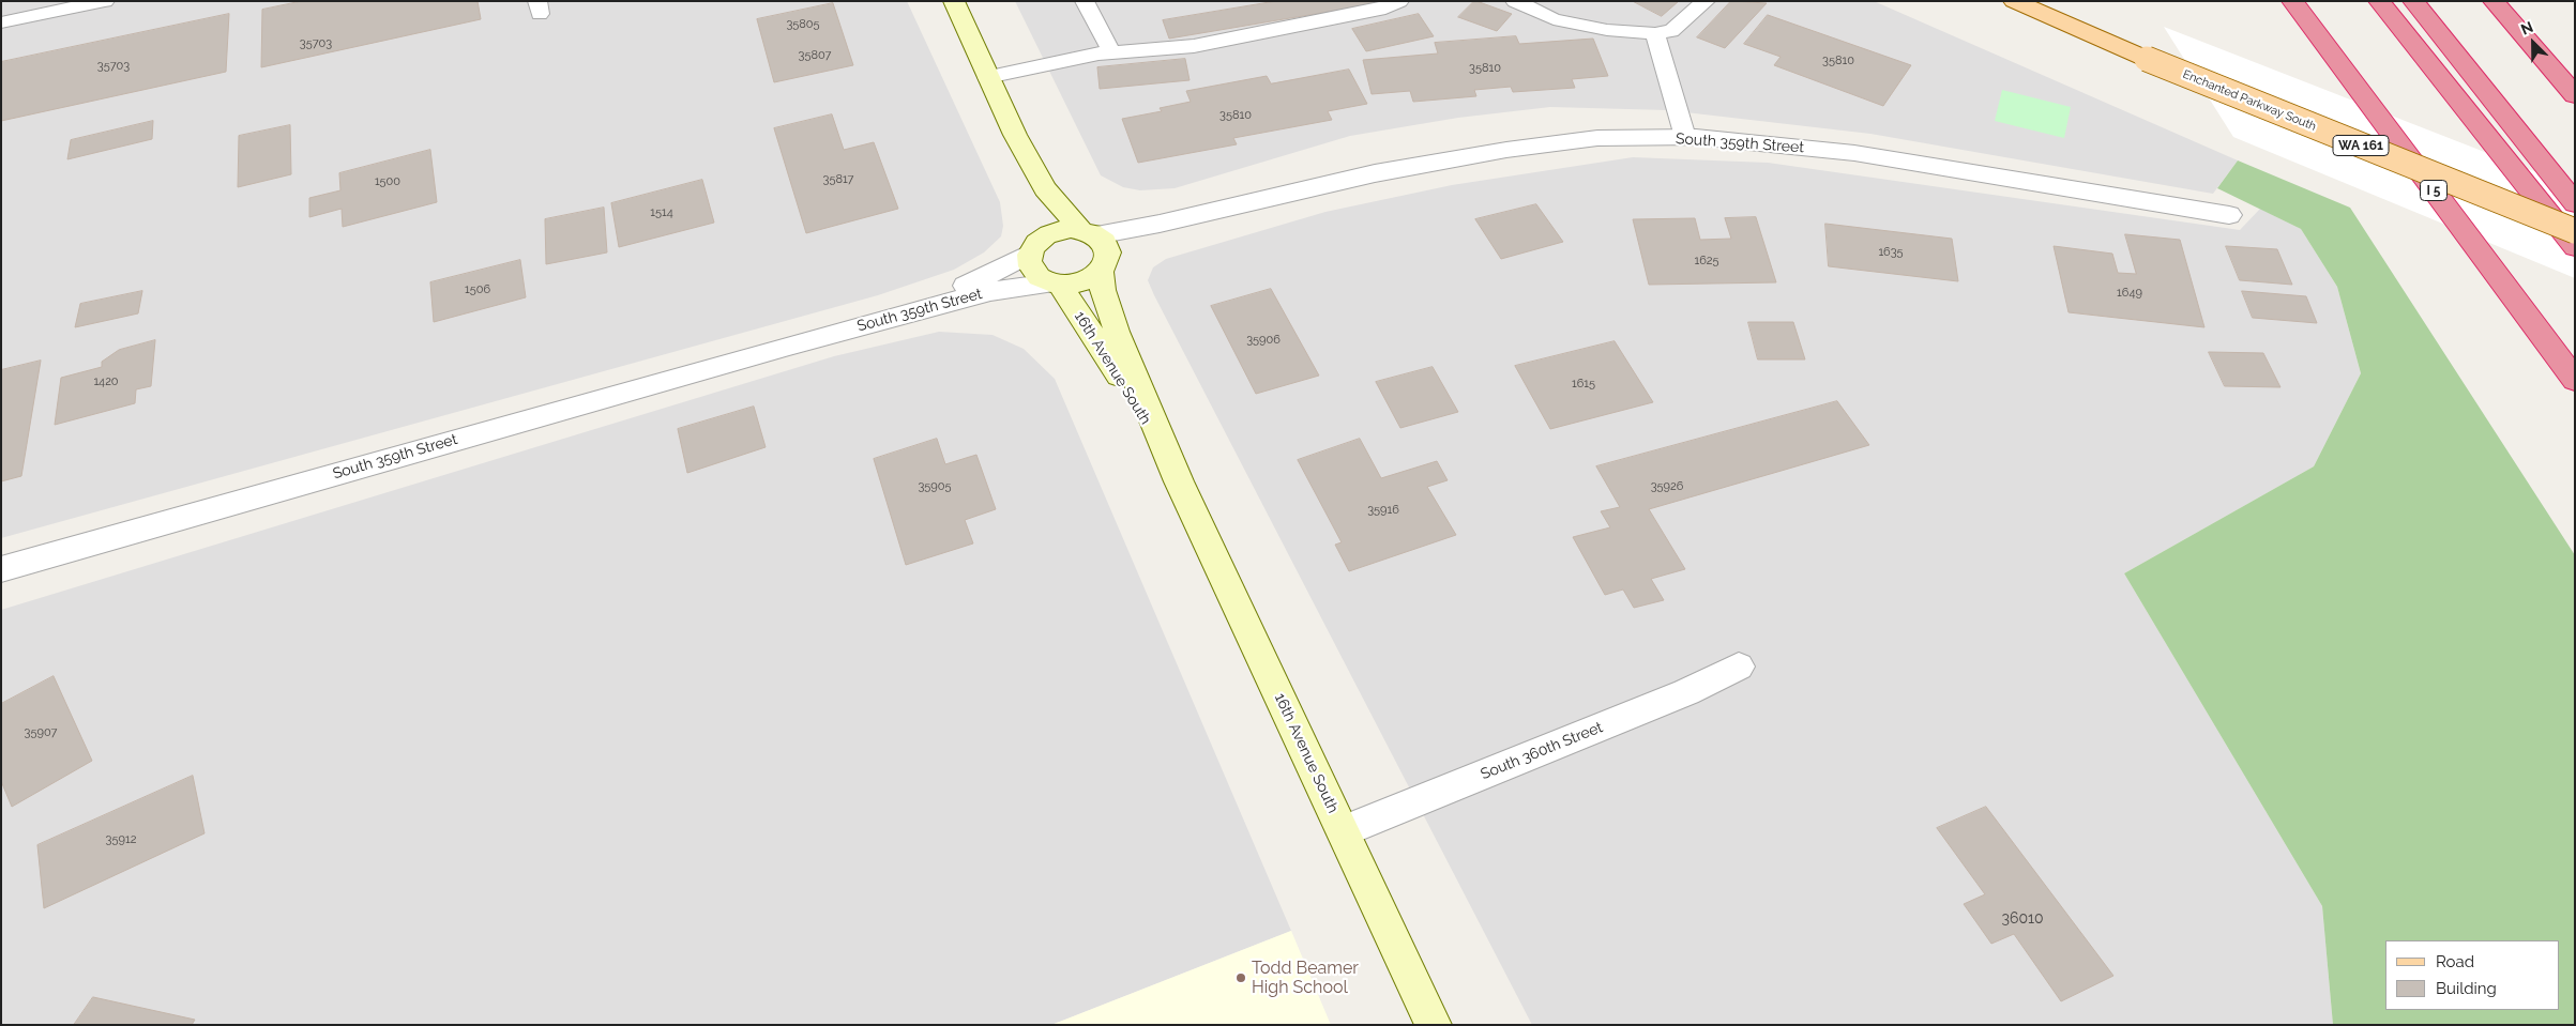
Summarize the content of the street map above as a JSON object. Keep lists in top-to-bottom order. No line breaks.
{"streets":{"highway":["I 5"],"main road":["Enchanted Parkway South","WA 161"],"street":["South 359th Street","16th Avenue South","South 360th Street"]},"crossings":[["South 359th Street","16th Avenue South"],["16th Avenue South","South 360th Street"]],"places":["Todd Beamer High School"],"house_numbers":["35805","35703","35807","35810","35703","35810","35810","35817","1500","1514","1635","1625","1506","1649","35906","1420","1615","35905","35926","35916","35907","35912","36010"],"legend":["Road","Building"],"north":"top left"}
